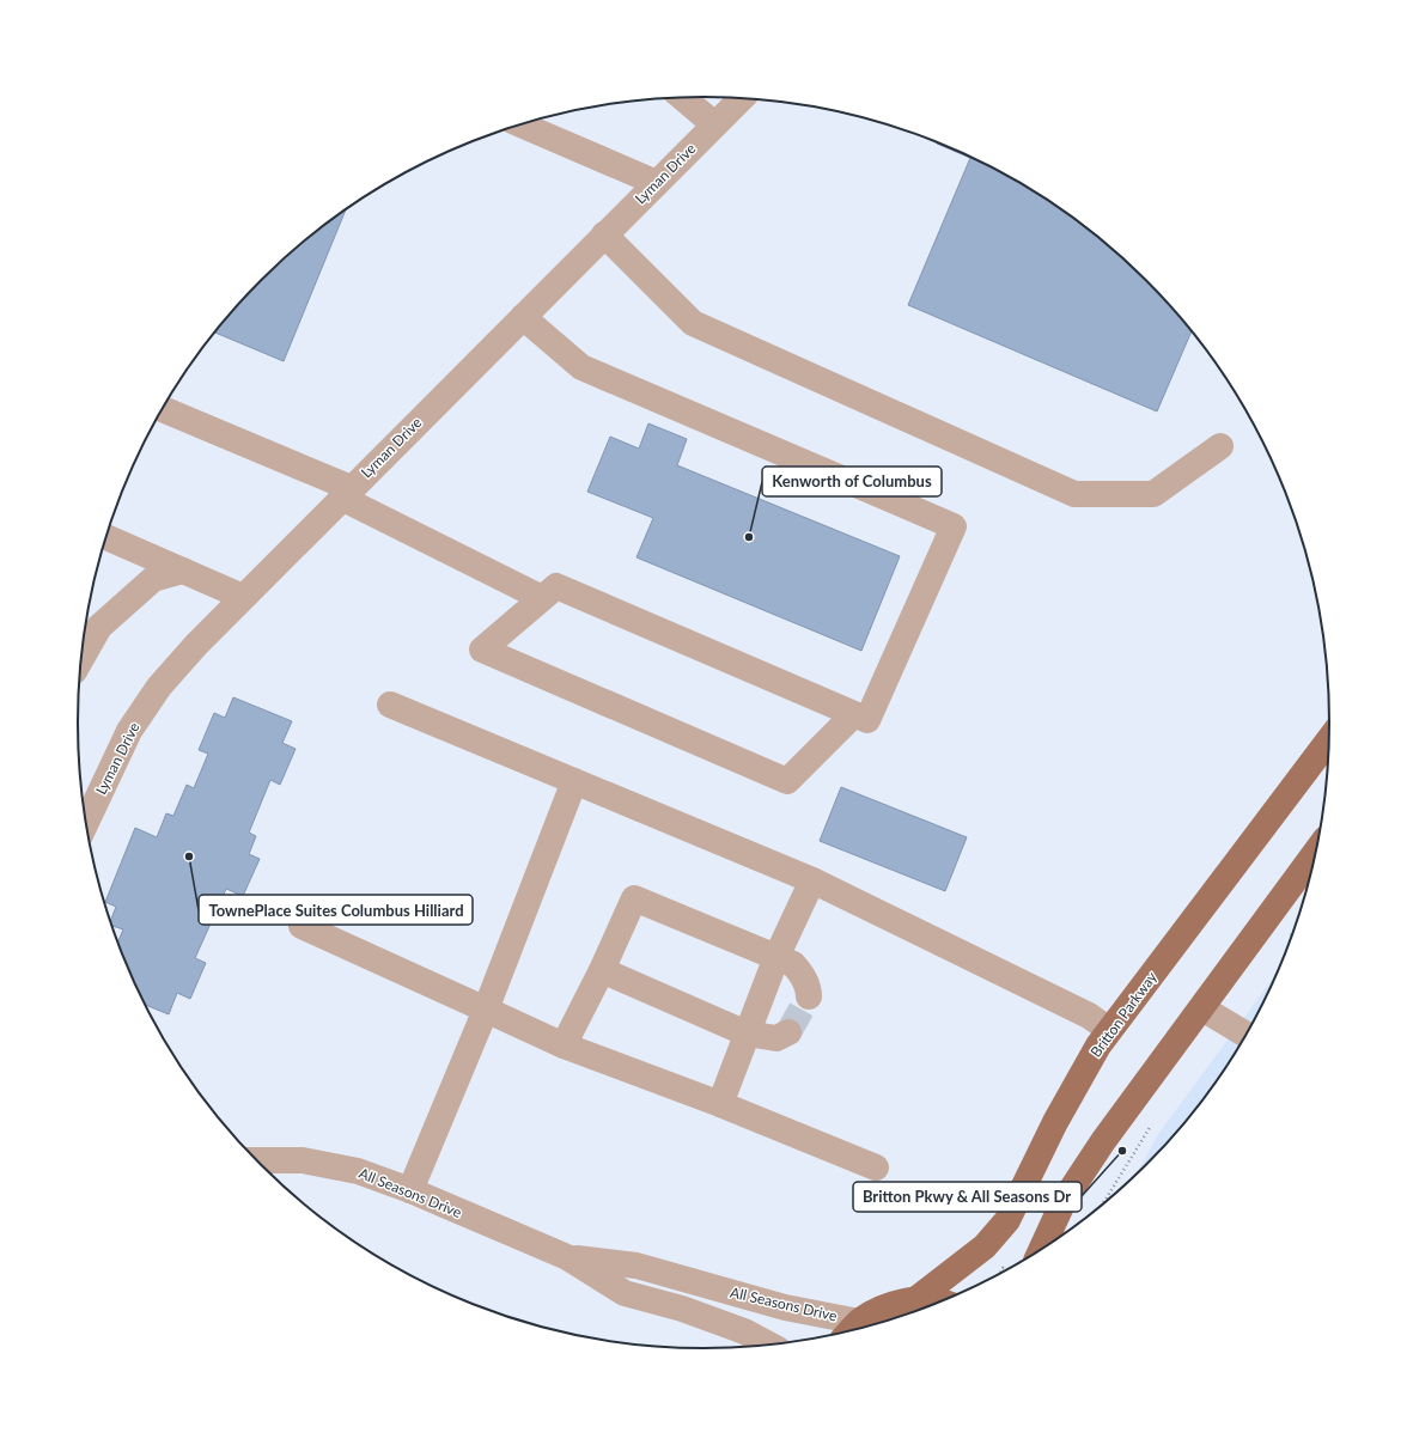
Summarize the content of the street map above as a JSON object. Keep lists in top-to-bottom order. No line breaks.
{"streets":{"main road":["Britton Parkway"],"street":["Lyman Drive","All Seasons Drive"]},"places":["Kenworth of Columbus","TownePlace Suites Columbus Hilliard","Britton Pkwy & All Seasons Dr"]}
